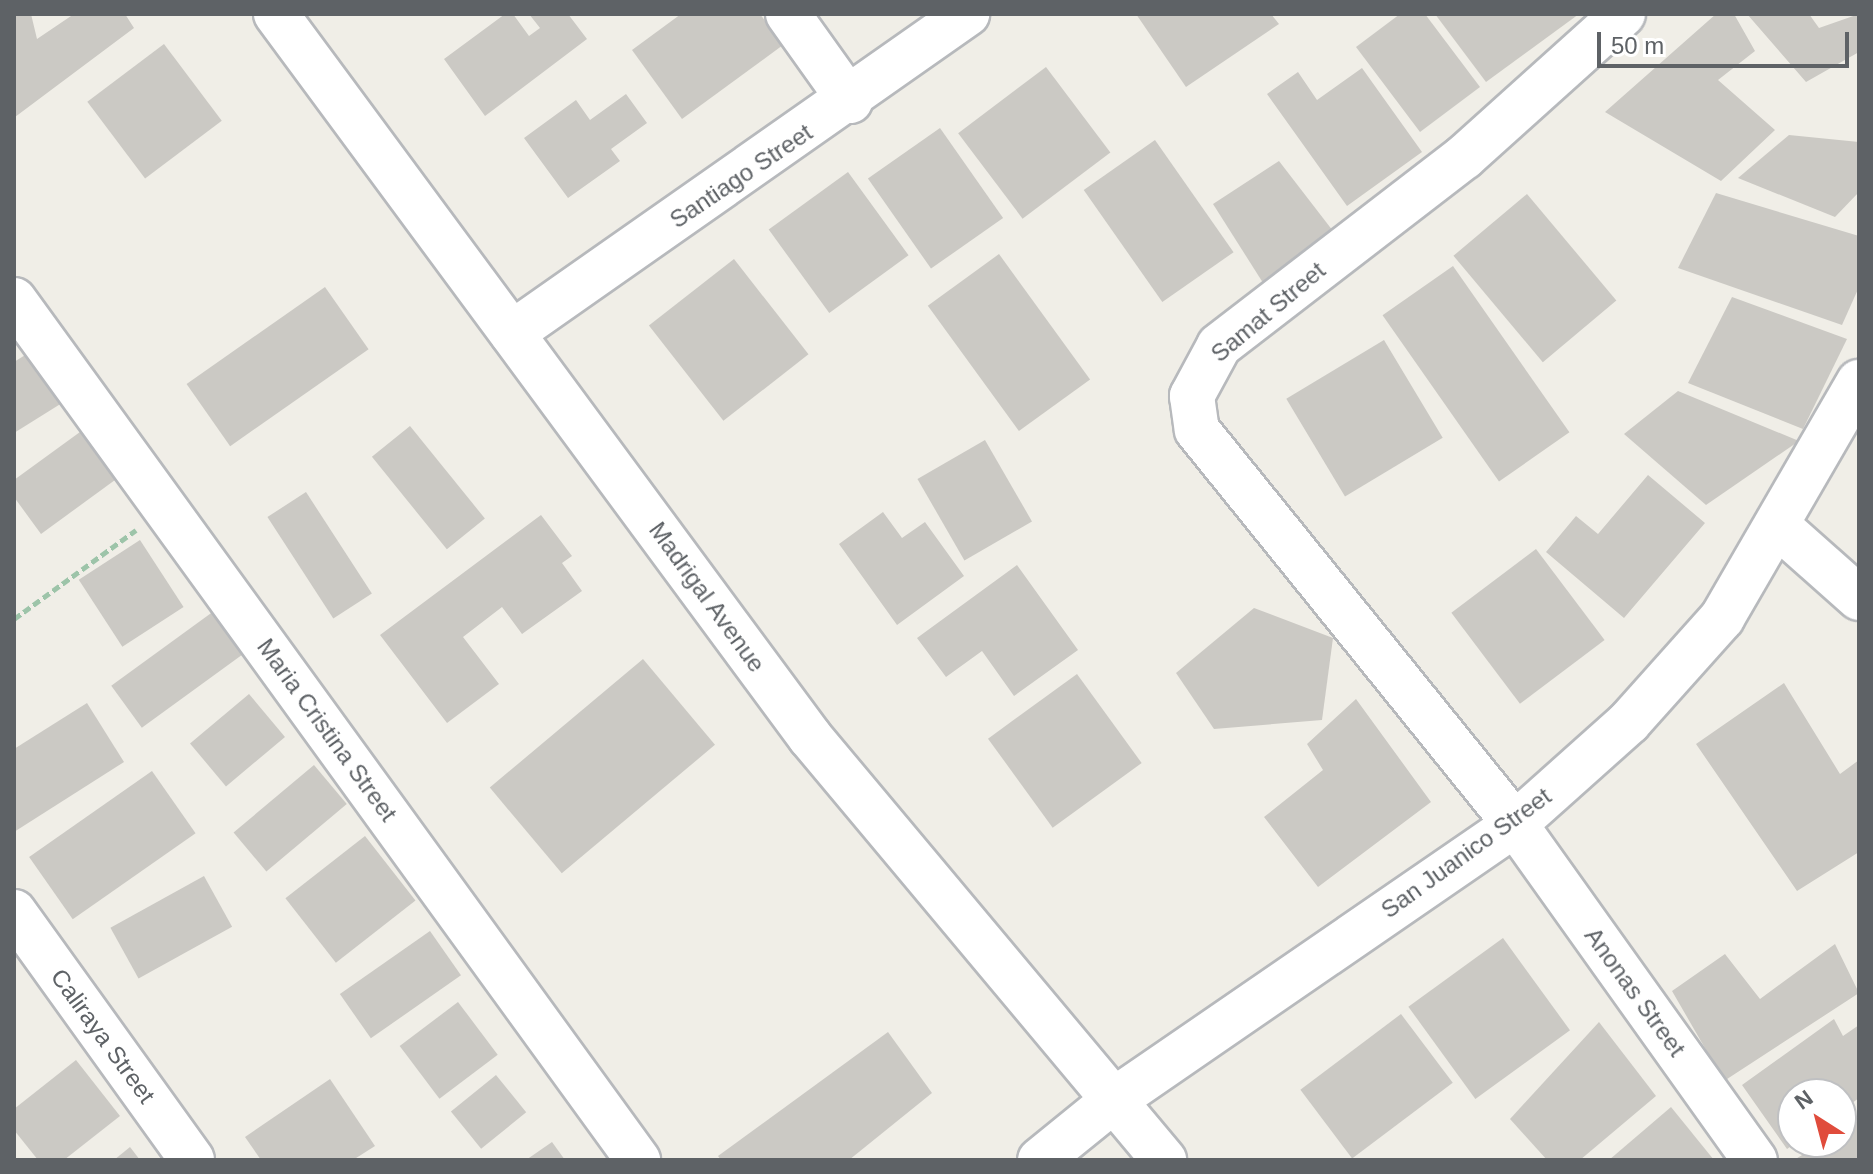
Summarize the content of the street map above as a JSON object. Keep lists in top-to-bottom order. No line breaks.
{"streets":{"street":["Santiago Street","Samat Street","Madrigal Avenue","Maria Cristina Street","San Juanico Street","Anonas Street","Caliraya Street"]},"crossings":[["Santiago Street","Madrigal Avenue"],["Samat Street","San Juanico Street"],["Samat Street","Anonas Street"],["Madrigal Avenue","San Juanico Street"],["San Juanico Street","Anonas Street"]],"scale_bar":"50 m","north":"top left"}
